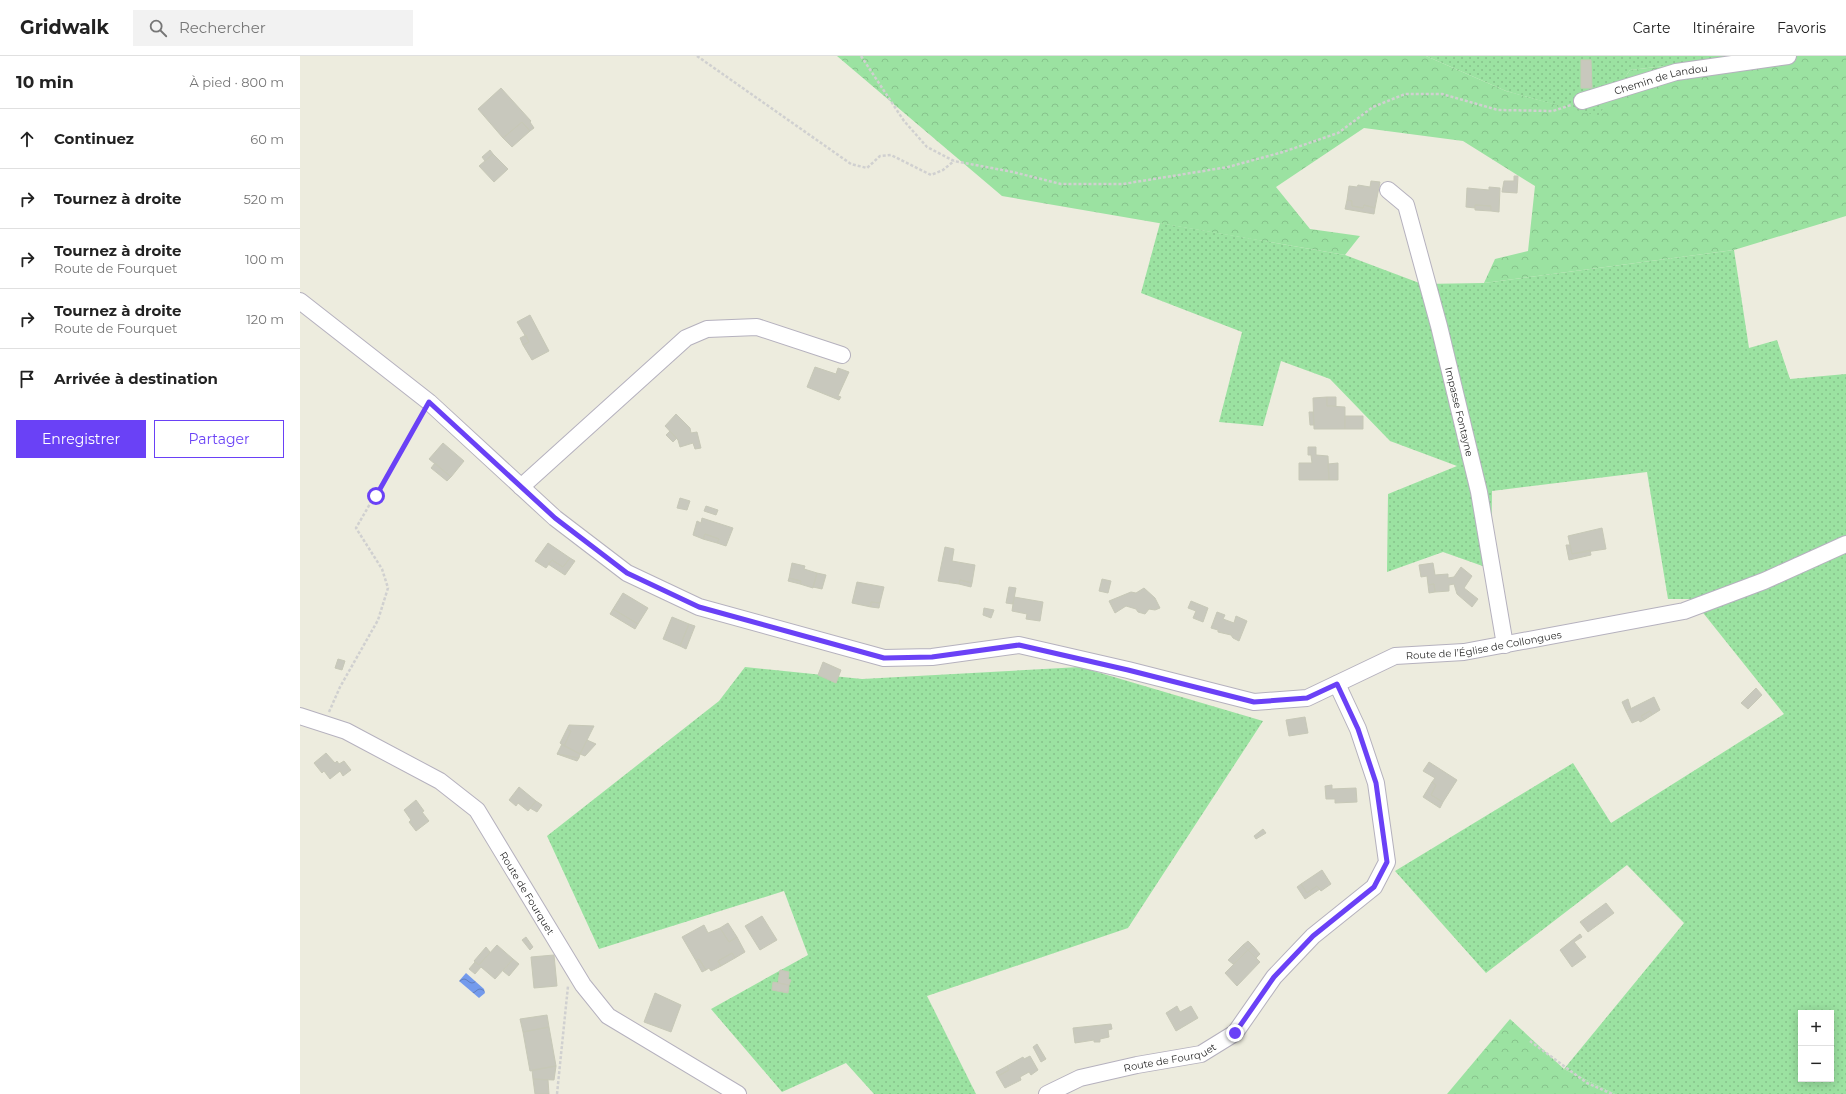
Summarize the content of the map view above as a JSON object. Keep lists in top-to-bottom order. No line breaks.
{"streets":{"street":["Chemin de Landou","Impasse Fontayne","Route de l’Église de Collongues","Route de Fourquet"]},"crossings":[["Impasse Fontayne","Route de l’Église de Collongues"],["Route de l’Église de Collongues","Route de Fourquet"]],"page":{"header":"Gridwalk","search":"Rechercher","nav":["Carte","Itinéraire","Favoris"],"heading":["10 min","À pied · 800 m"],"list":[["Continuez","60 m"],["Tournez à droite","520 m"],["Tournez à droite","Route de Fourquet","100 m"],["Tournez à droite","Route de Fourquet","120 m"],"Arrivée à destination"],"buttons":["Enregistrer","Partager"],"map_buttons":["+","−"]}}
